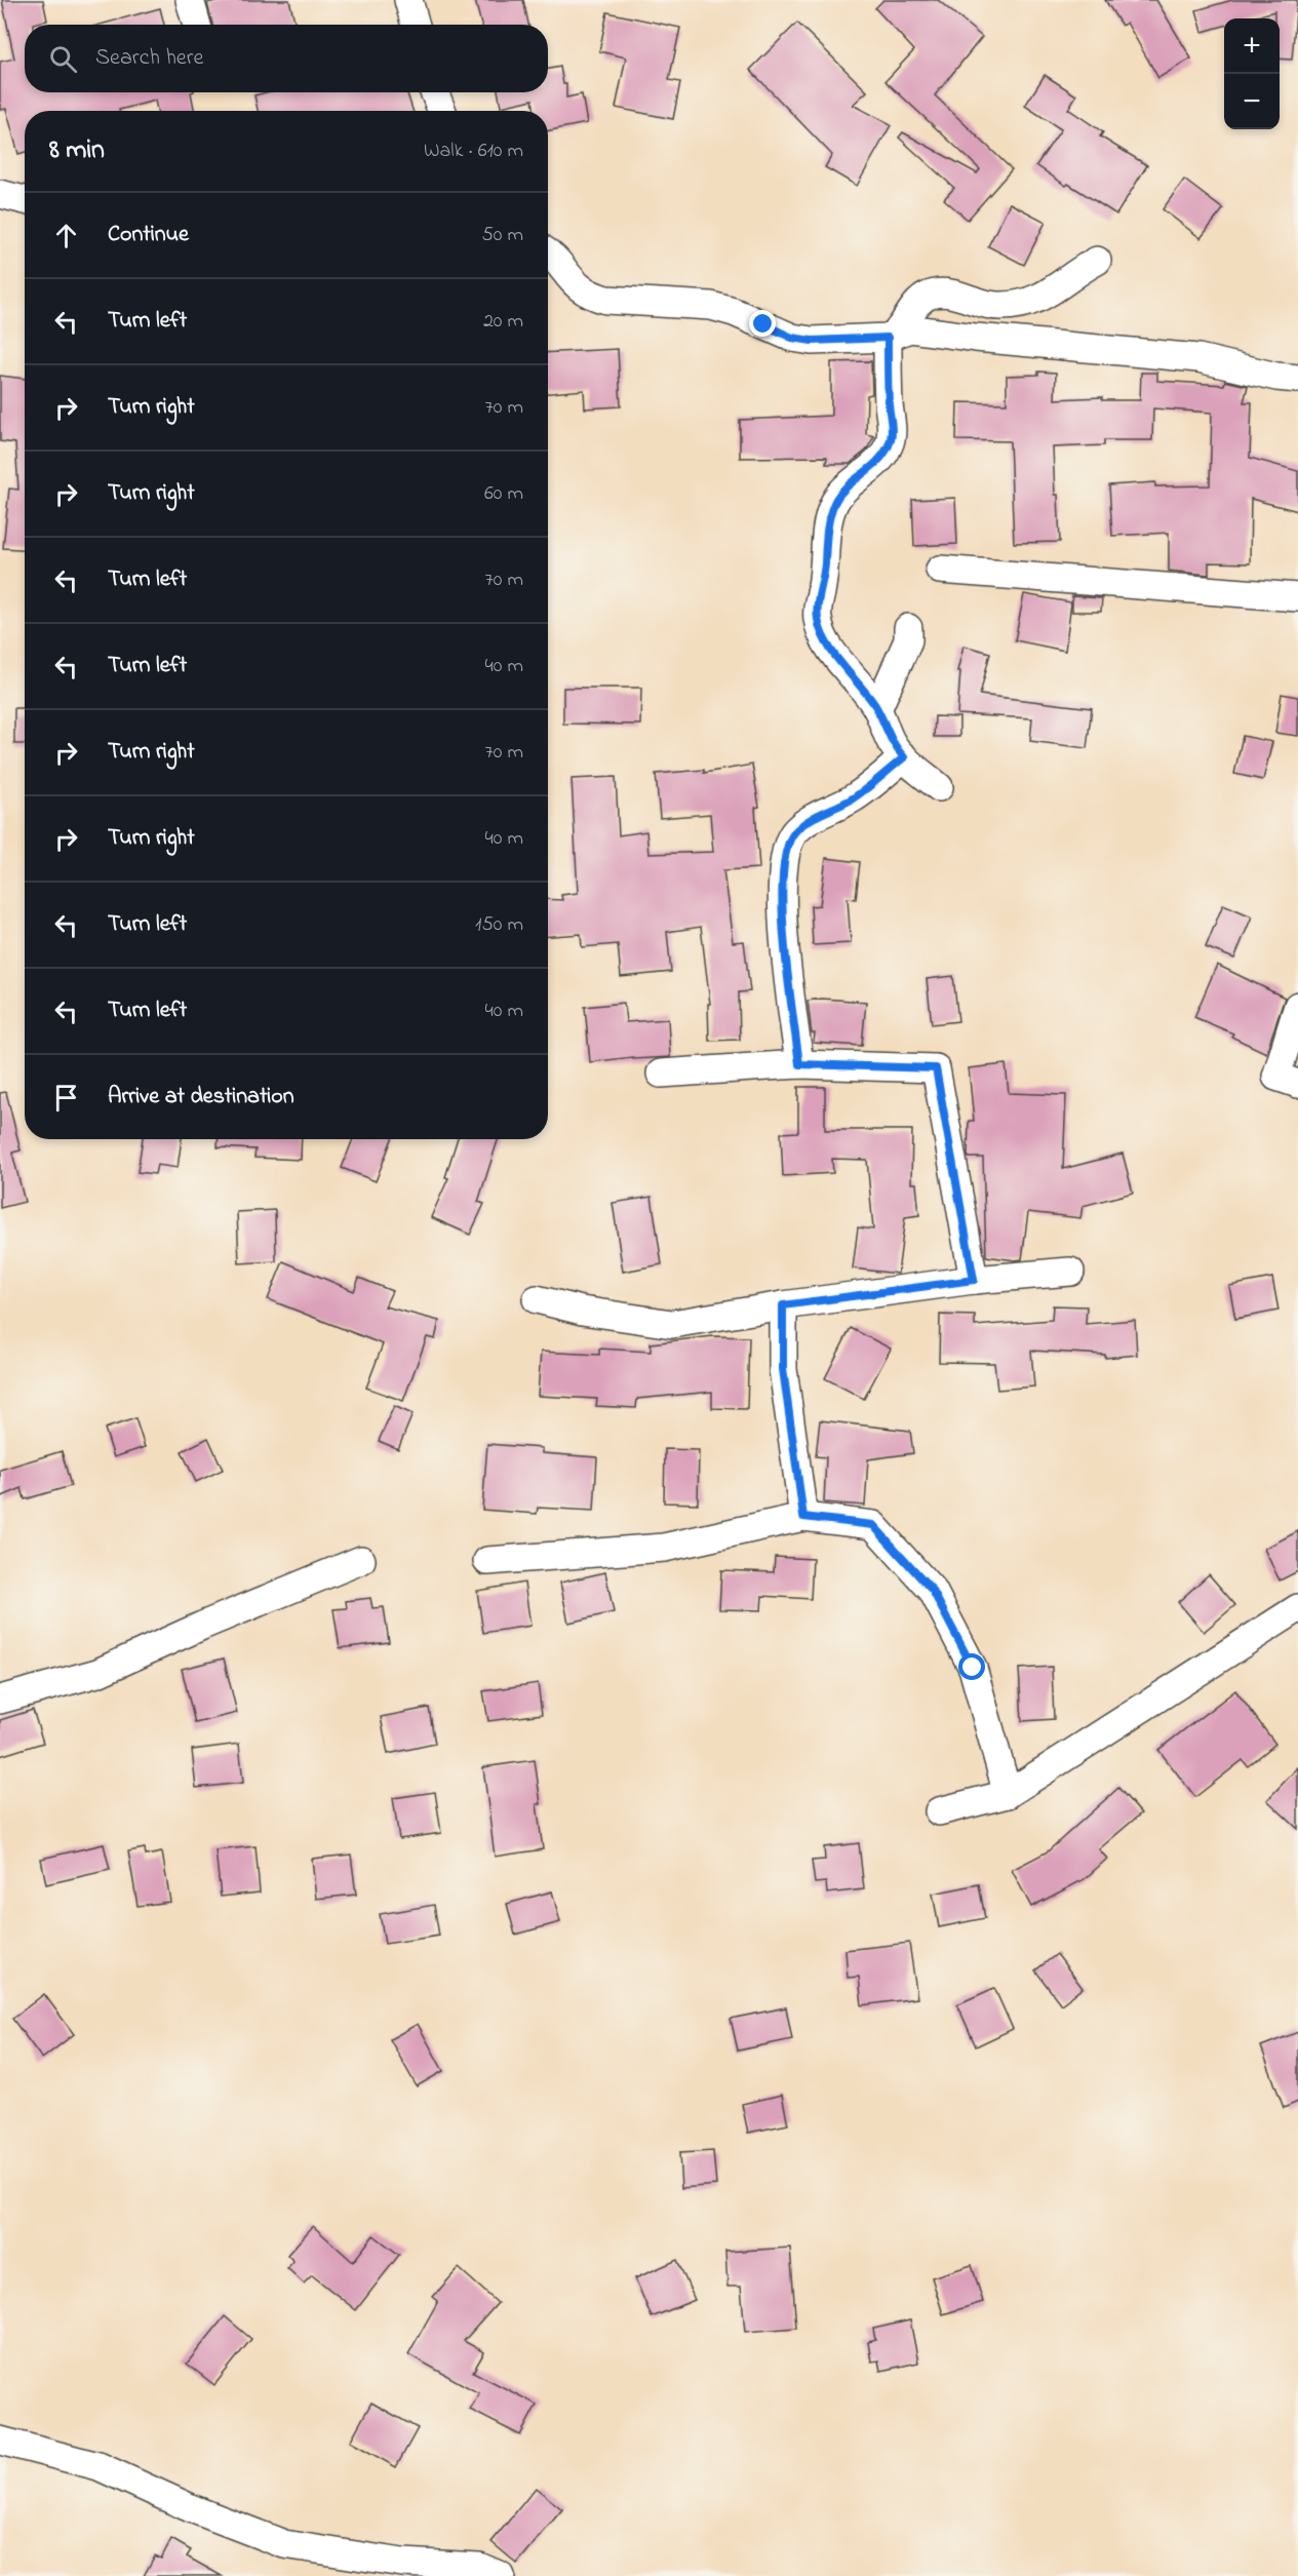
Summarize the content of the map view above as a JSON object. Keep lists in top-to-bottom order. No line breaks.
{"page":{"map_buttons":["+","−"],"search":"Search here","heading":["8 min","Walk · 610 m"],"list":[["Continue","50 m"],["Turn left","20 m"],["Turn right","70 m"],["Turn right","60 m"],["Turn left","70 m"],["Turn left","40 m"],["Turn right","70 m"],["Turn right","40 m"],["Turn left","150 m"],["Turn left","40 m"],"Arrive at destination"]}}
